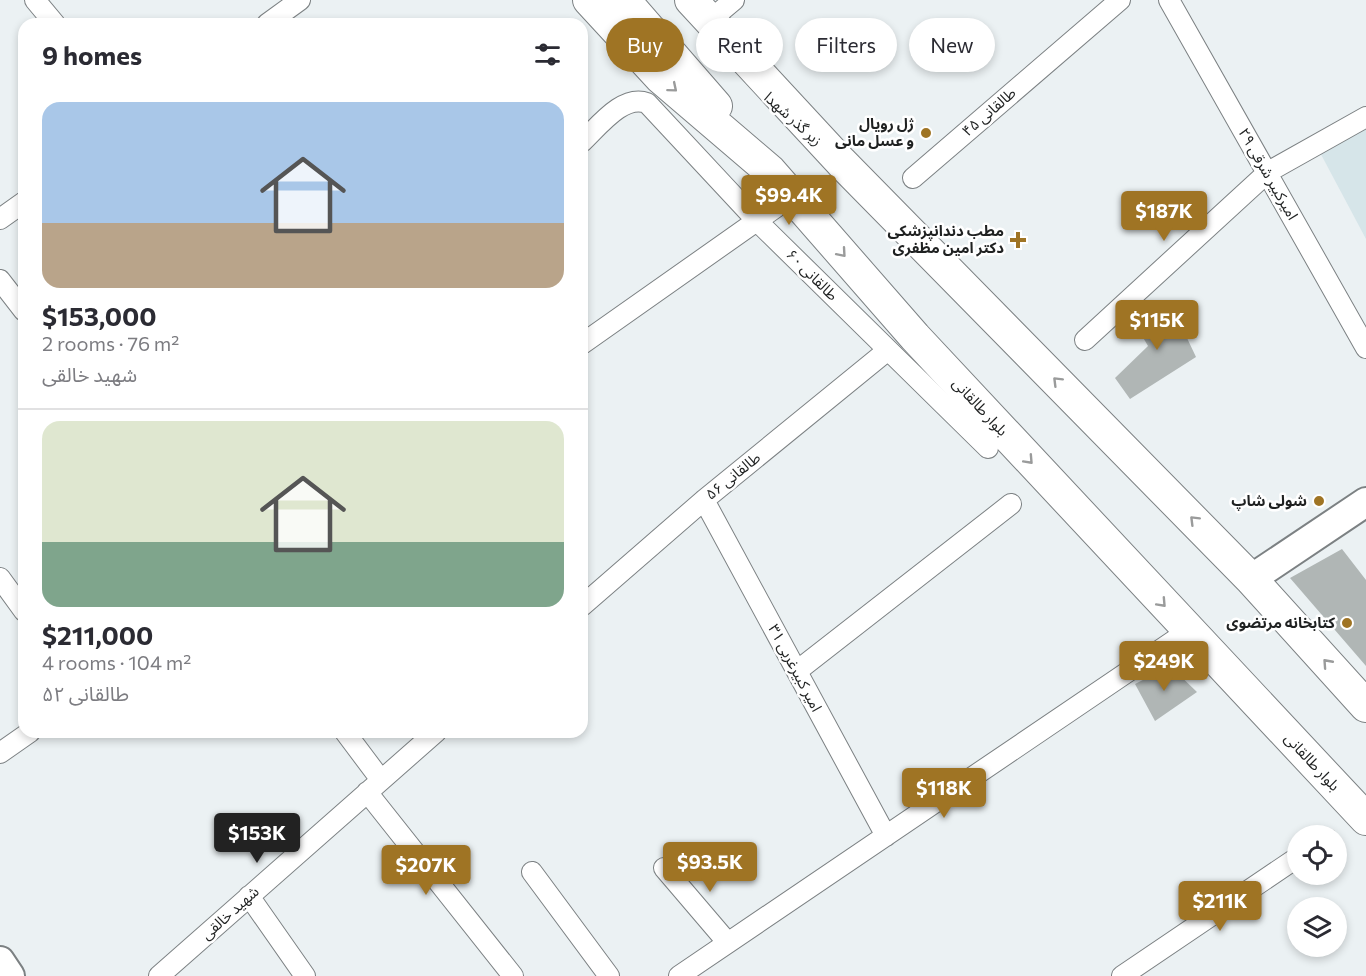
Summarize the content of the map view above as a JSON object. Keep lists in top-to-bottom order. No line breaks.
{"streets":{"main road":["زیر گذر شهدا","بلوار طالقانی"],"street":["طالقانی ۴۵","امیرکبیر شرقی ۲۹","طالقانی ۶۰","طالقانی ۵۶","امیر کبیرغربی ۳۱","شهید خالقی"]},"crossings":[["طالقانی ۶۰","طالقانی ۵۶"],["طالقانی ۵۶","امیر کبیرغربی ۳۱"]],"places":{"other":["ژل رویال و عسل مانی","شولی شاپ","کتابخانه مرتضوی"],"health":["مطب دندانپزشکی دکتر امین مظفری"]},"page":{"chip":["Buy","Rent","Filters","New"],"heading":"9 homes","list":[{"name":"$153,000","note":"2 rooms · 76 m² · شهید خالقی"},{"name":"$211,000","note":"4 rooms · 104 m² · طالقانی ۵۲"}],"price":["$99.4K","$187K","$115K","$249K","$118K","$153K","$93.5K","$207K","$211K"]}}
